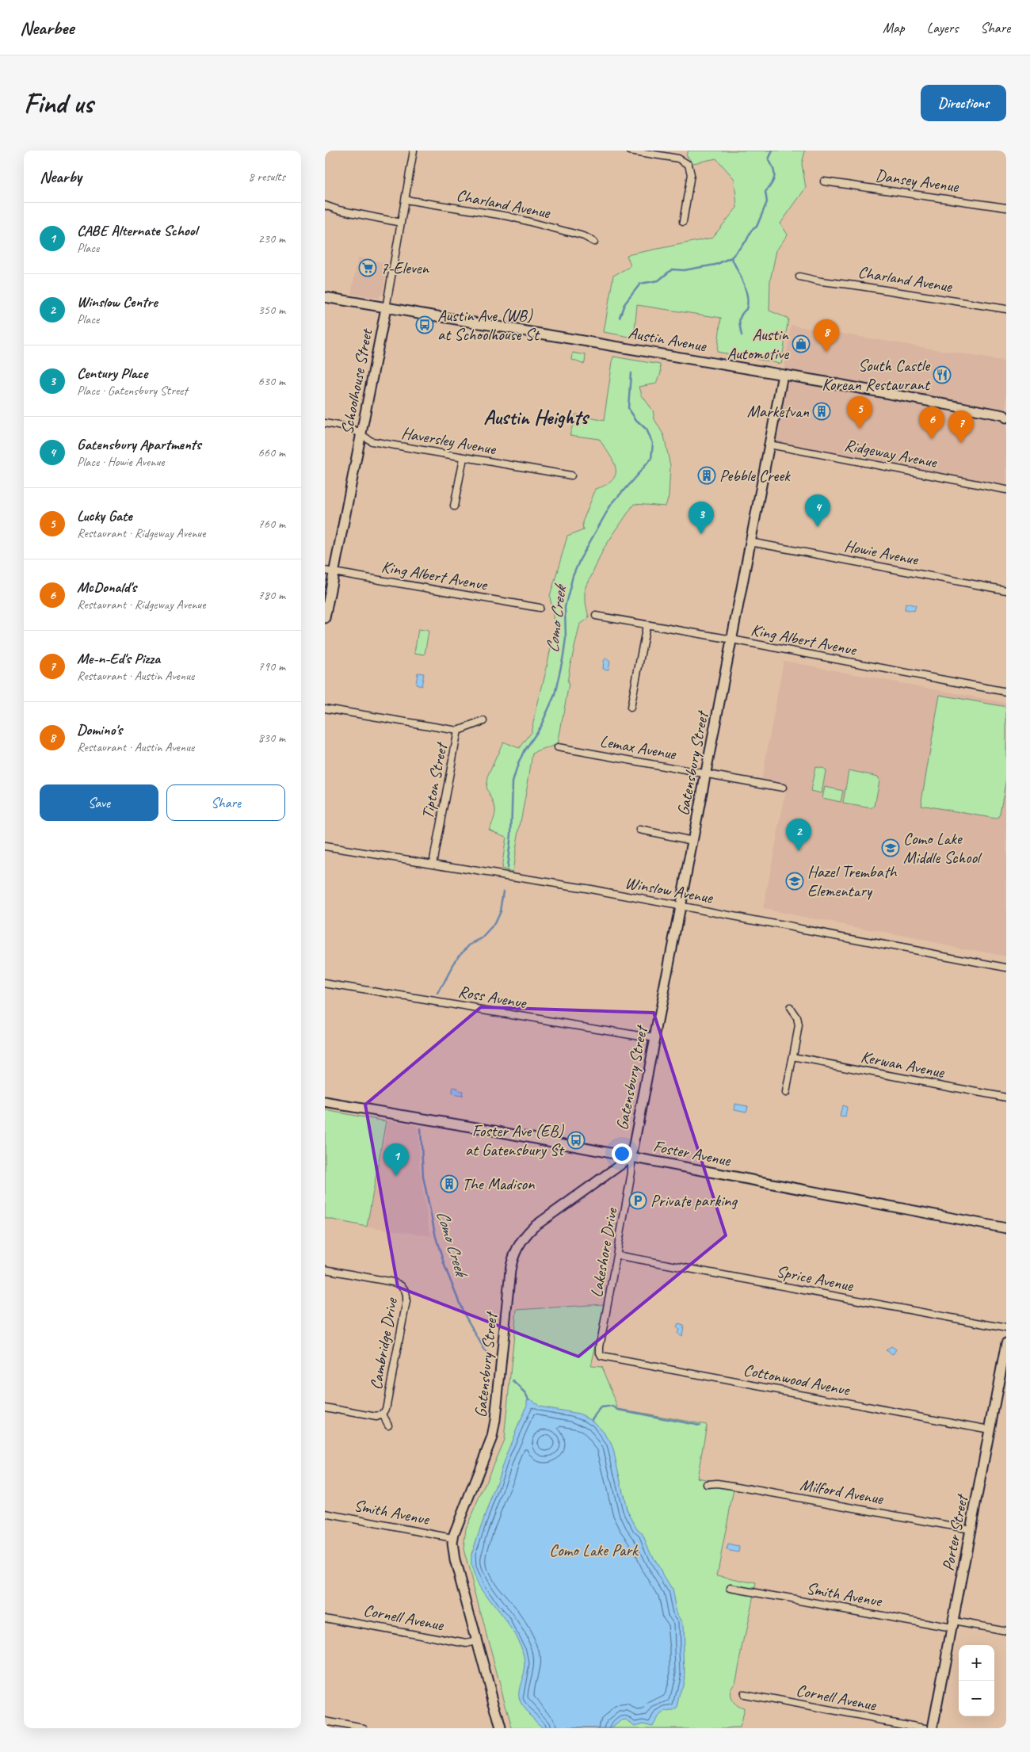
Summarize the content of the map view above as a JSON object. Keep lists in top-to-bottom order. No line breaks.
{"streets":{"street":["Dansey Avenue","Charland Avenue","Austin Avenue","Schoolhouse Street","Haversley Avenue","Ridgeway Avenue","Howie Avenue","King Albert Avenue","Lemax Avenue","Gatensbury Street","Tipton Street","Winslow Avenue","Ross Avenue","Kerwan Avenue","Foster Avenue","Lakeshore Drive","Sprice Avenue","Cambridge Drive","Cottonwood Avenue","Milford Avenue","Smith Avenue","Porter Street","Cornell Avenue"]},"crossings":[["Charland Avenue","Schoolhouse Street"],["Austin Avenue","Schoolhouse Street"],["Austin Avenue","Gatensbury Street"],["Schoolhouse Street","Haversley Avenue"],["Schoolhouse Street","King Albert Avenue"],["Ridgeway Avenue","Gatensbury Street"],["Howie Avenue","Gatensbury Street"],["King Albert Avenue","Gatensbury Street"],["Lemax Avenue","Gatensbury Street"],["Gatensbury Street","Winslow Avenue"],["Gatensbury Street","Ross Avenue"],["Gatensbury Street","Foster Avenue"],["Gatensbury Street","Lakeshore Drive"],["Gatensbury Street","Smith Avenue"],["Gatensbury Street","Cornell Avenue"],["Tipton Street","Winslow Avenue"],["Foster Avenue","Lakeshore Drive"],["Lakeshore Drive","Sprice Avenue"],["Lakeshore Drive","Cottonwood Avenue"],["Cottonwood Avenue","Porter Street"],["Milford Avenue","Porter Street"],["Smith Avenue","Porter Street"]],"districts":["Austin Heights"],"water":["Como Creek"],"parks":["Como Lake Park"],"places":{"supermarket":["7-Eleven"],"bus stop":["Austin Ave (WB) at Schoolhouse St","Foster Ave (EB) at Gatensbury St"],"shop":["Austin Automotive"],"restaurant":["South Castle Korean Restaurant"],"building":["Marketvan","Pebble Creek","The Madison"],"school or university":["Como Lake Middle School","Hazel Trembath Elementary"],"parking":["Private parking"]},"page":{"header":"Nearbee","nav":["Map","Layers","Share"],"buttons":["Directions",["Save","Share"]],"title":"Find us","heading":["Nearby","8 results"],"list":[{"mark":"1","name":"CABE Alternate School","note":"Place","value":"230 m"},{"mark":"2","name":"Winslow Centre","note":"Place","value":"350 m"},{"mark":"3","name":"Century Place","note":"Place · Gatensbury Street","value":"630 m"},{"mark":"4","name":"Gatensbury Apartments","note":"Place · Howie Avenue","value":"660 m"},{"mark":"5","name":"Lucky Gate","note":"Restaurant · Ridgeway Avenue","value":"760 m"},{"mark":"6","name":"McDonald's","note":"Restaurant · Ridgeway Avenue","value":"780 m"},{"mark":"7","name":"Me-n-Ed's Pizza","note":"Restaurant · Austin Avenue","value":"790 m"},{"mark":"8","name":"Domino's","note":"Restaurant · Austin Avenue","value":"830 m"}],"pins":["8","5","6","7","4","3","2","1"],"map_buttons":["+","−"]}}
